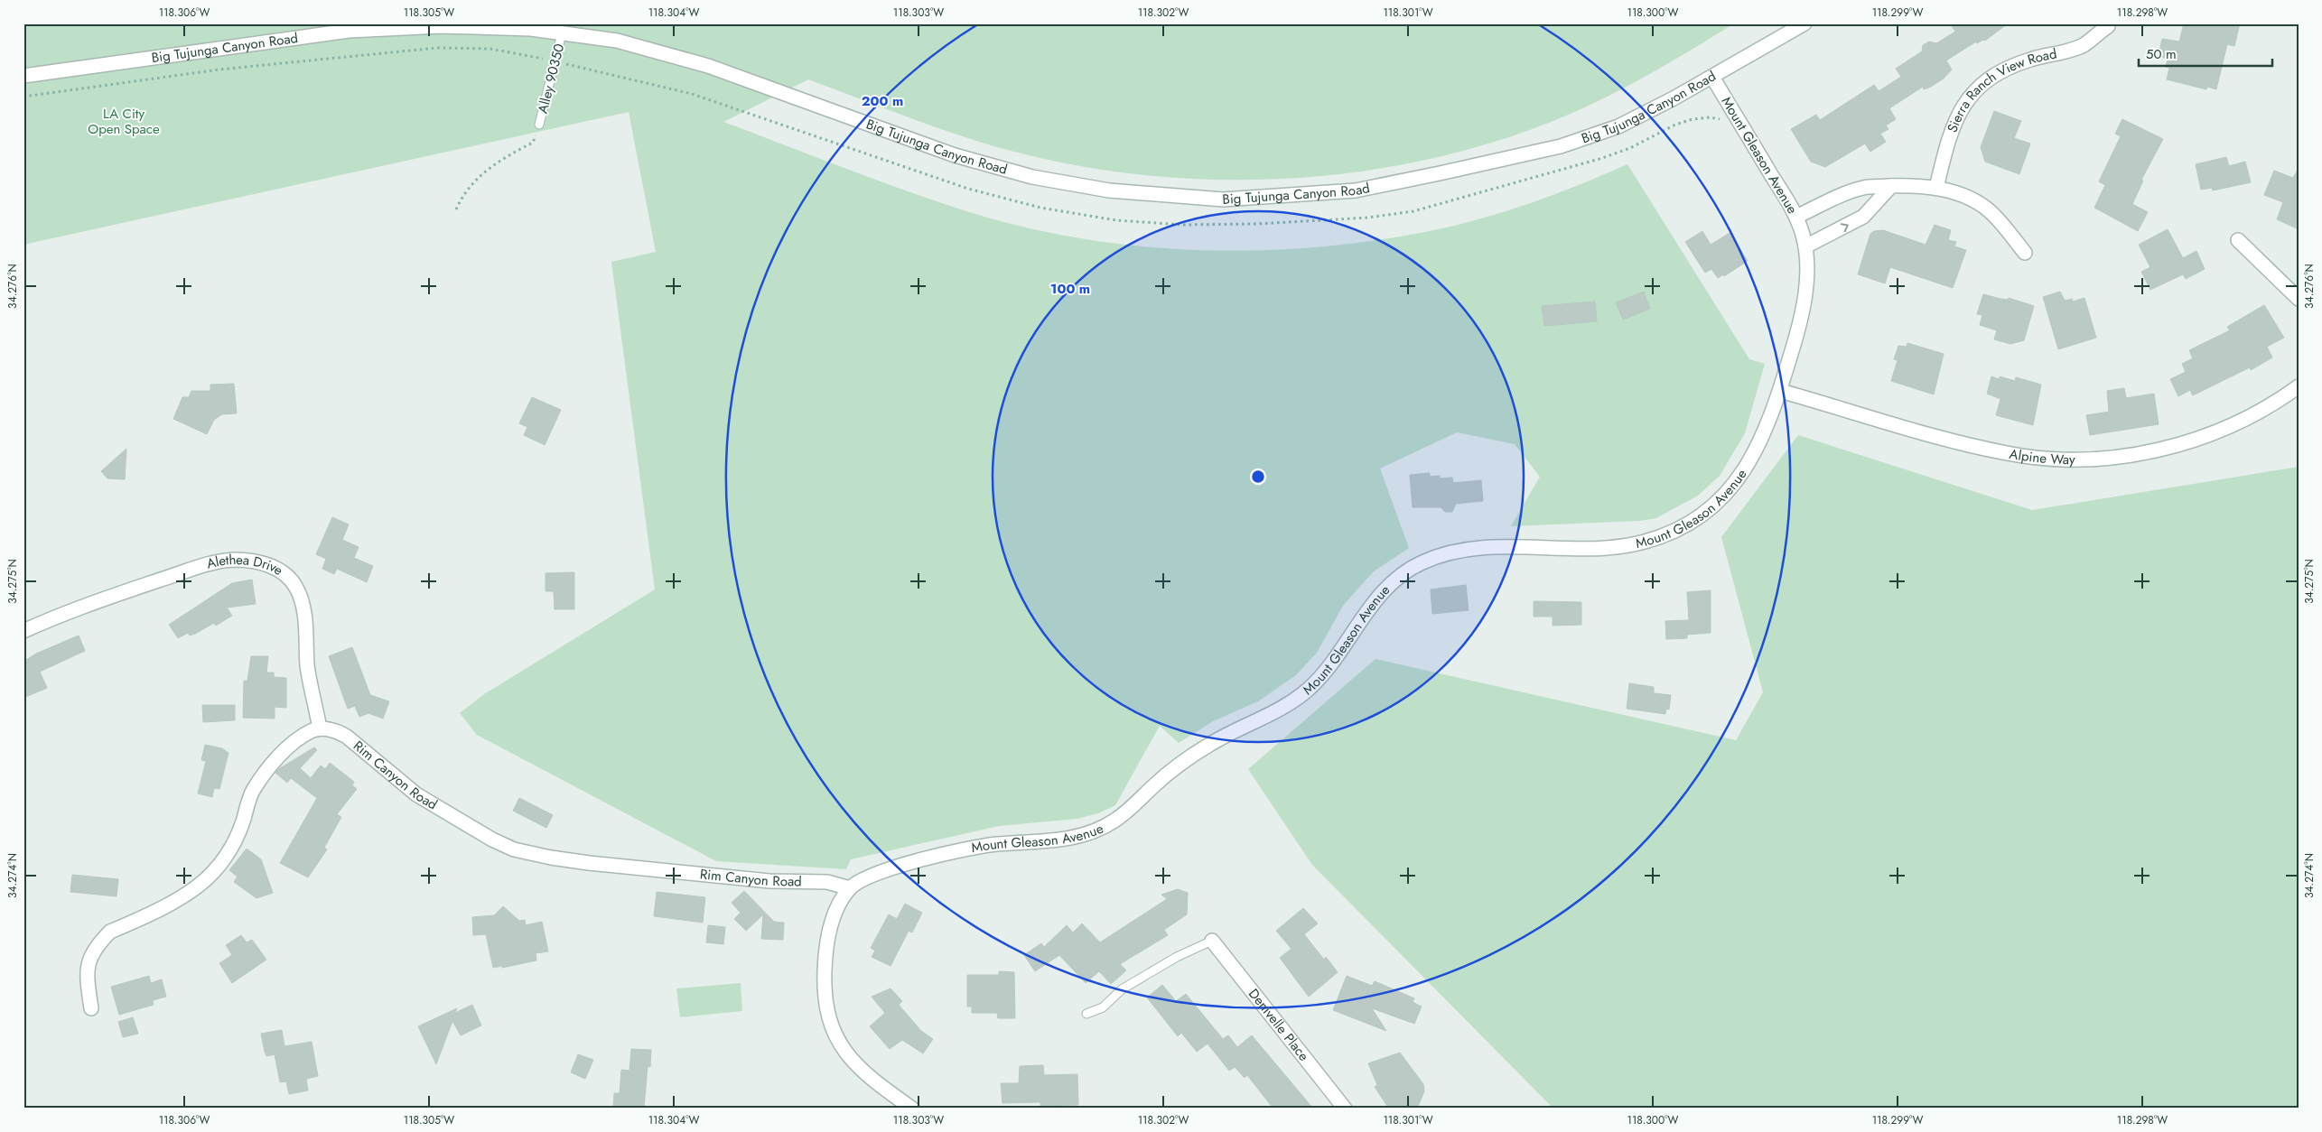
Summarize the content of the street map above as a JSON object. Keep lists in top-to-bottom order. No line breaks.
{"streets":{"street":["Big Tujunga Canyon Road","Sierra Ranch View Road","Mount Gleason Avenue","Alpine Way","Alethea Drive","Rim Canyon Road","Denivelle Place"],"lane":["Alley 90350"]},"crossings":[["Big Tujunga Canyon Road","Alley 90350"],["Big Tujunga Canyon Road","Mount Gleason Avenue"],["Mount Gleason Avenue","Alpine Way"],["Mount Gleason Avenue","Rim Canyon Road"],["Alethea Drive","Rim Canyon Road"]],"parks":["LA City Open Space"],"scale_bar":"50 m","coordinates":["118.306°W","118.305°W","118.304°W","118.303°W","118.302°W","118.301°W","118.300°W","118.299°W","118.298°W","34.276°N","34.275°N","34.274°N"],"rings":["200 m","100 m"]}
